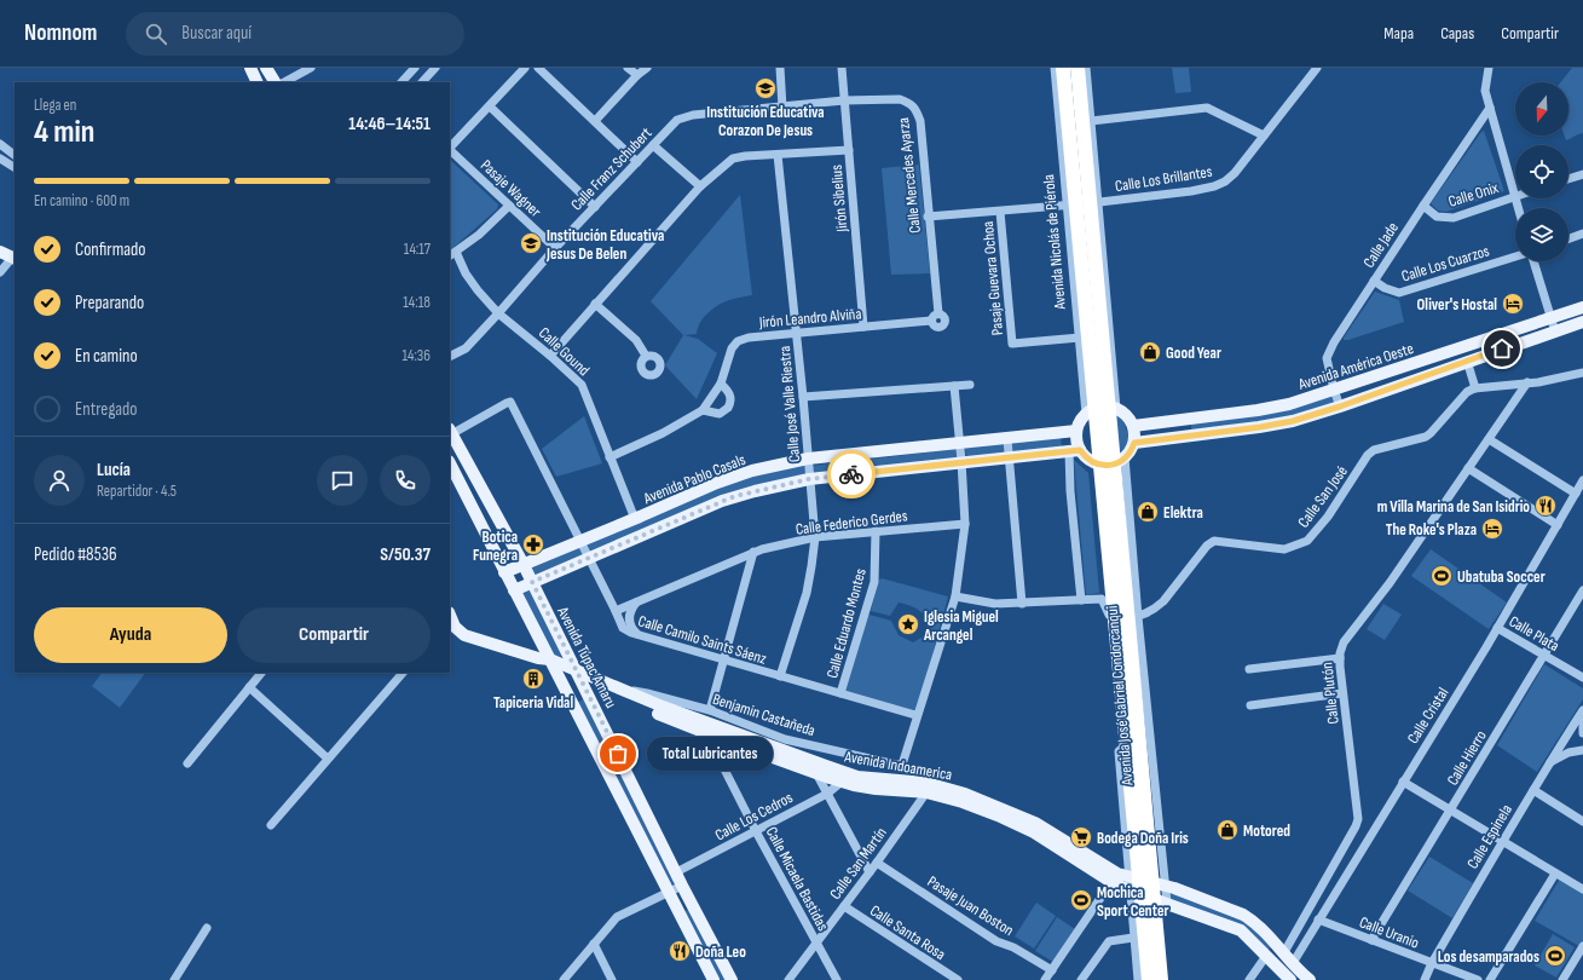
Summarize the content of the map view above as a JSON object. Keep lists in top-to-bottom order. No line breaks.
{"streets":{"highway":["Avenida Nicolás de Piérola","Avenida José Gabriel Condorcanqui"],"main road":["Avenida América Oeste","Avenida Pablo Casals","Avenida Túpac Amaru","Avenida Indoamerica"],"street":["Calle Franz Schubert","Calle Mercedes Ayarza","Calle Los Brillantes","Pasaje Wagner","Calle Onix","Jirón Sibelius","Calle Jade","Calle Los Cuarzos","Pasaje Guevara Ochoa","Jirón Leandro Alviña","Calle Gound","Calle José Valle Riestra","Calle San José","Calle Federico Gerdes","Calle Eduardo Montes","Calle Plata","Calle Camilo Saints Sáenz","Calle Plutón","Benjamin Castañeda","Calle Cristal","Calle Hierro","Calle Los Cedros","Calle Espinela","Calle San Martín","Calle Micaela Bastidas","Pasaje Juan Boston","Calle Santa Rosa","Calle Uranio"]},"crossings":[["Calle Franz Schubert","Calle Mercedes Ayarza"],["Calle Franz Schubert","Pasaje Wagner"],["Calle Franz Schubert","Jirón Sibelius"],["Calle Franz Schubert","Calle Gound"],["Calle Mercedes Ayarza","Calle Los Brillantes"],["Calle Mercedes Ayarza","Jirón Sibelius"],["Calle Mercedes Ayarza","Jirón Leandro Alviña"],["Calle Los Brillantes","Avenida Nicolás de Piérola"],["Calle Los Brillantes","Pasaje Guevara Ochoa"],["Calle Onix","Calle Jade"],["Jirón Sibelius","Jirón Leandro Alviña"],["Avenida Nicolás de Piérola","Pasaje Guevara Ochoa"],["Avenida Nicolás de Piérola","Avenida José Gabriel Condorcanqui"],["Calle Jade","Calle Los Cuarzos"],["Calle Jade","Avenida América Oeste"],["Jirón Leandro Alviña","Calle Gound"],["Jirón Leandro Alviña","Calle José Valle Riestra"],["Calle Gound","Avenida Pablo Casals"],["Calle José Valle Riestra","Avenida Pablo Casals"],["Calle José Valle Riestra","Calle Federico Gerdes"],["Calle José Valle Riestra","Calle Camilo Saints Sáenz"],["Avenida Pablo Casals","Calle Camilo Saints Sáenz"],["Avenida Pablo Casals","Avenida Túpac Amaru"],["Calle San José","Avenida José Gabriel Condorcanqui"],["Calle Federico Gerdes","Calle Eduardo Montes"],["Calle Federico Gerdes","Calle Camilo Saints Sáenz"],["Calle Eduardo Montes","Calle Camilo Saints Sáenz"],["Calle Plata","Calle Cristal"],["Calle Plata","Calle Hierro"],["Calle Camilo Saints Sáenz","Avenida Túpac Amaru"],["Calle Camilo Saints Sáenz","Benjamin Castañeda"],["Avenida Túpac Amaru","Avenida Indoamerica"],["Avenida Túpac Amaru","Calle Los Cedros"],["Avenida José Gabriel Condorcanqui","Avenida Indoamerica"],["Benjamin Castañeda","Avenida Indoamerica"],["Calle Cristal","Calle Uranio"],["Calle Hierro","Calle Uranio"],["Avenida Indoamerica","Calle Los Cedros"],["Avenida Indoamerica","Calle San Martín"],["Avenida Indoamerica","Calle Micaela Bastidas"],["Calle Los Cedros","Calle Micaela Bastidas"],["Calle Espinela","Calle Uranio"],["Calle San Martín","Calle Micaela Bastidas"],["Calle San Martín","Pasaje Juan Boston"],["Calle San Martín","Calle Santa Rosa"]],"places":{"school or university":["Institución Educativa Corazon De Jesus","Institución Educativa Jesus De Belen"],"hotel":["Oliver's Hostal","The Roke's Plaza"],"shop":["Good Year","Elektra","Motored"],"restaurant":["m Villa Marina de San Isidrio","Doña Leo"],"pharmacy":["Botica Funegra"],"sports":["Ubatuba Soccer","Mochica Sport Center","Los desamparados"],"place":["Iglesia Miguel Arcangel"],"building":["Tapiceria Vidal"],"other":["Total Lubricantes"],"supermarket":["Bodega Doña Iris"]},"north":"bottom","page":{"header":"Nomnom","search":"Buscar aquí","nav":["Mapa","Capas","Compartir"],"heading":["4 min","Llega en","14:46–14:51"],"panel":["Lucía","Repartidor · 4.5","Pedido #8536","S/50.37"],"bar":"En camino · 600 m","list":[["Confirmado","14:17"],["Preparando","14:18"],["En camino","14:36"],"Entregado"],"buttons":["Ayuda","Compartir"],"bubble":"Total Lubricantes"}}
